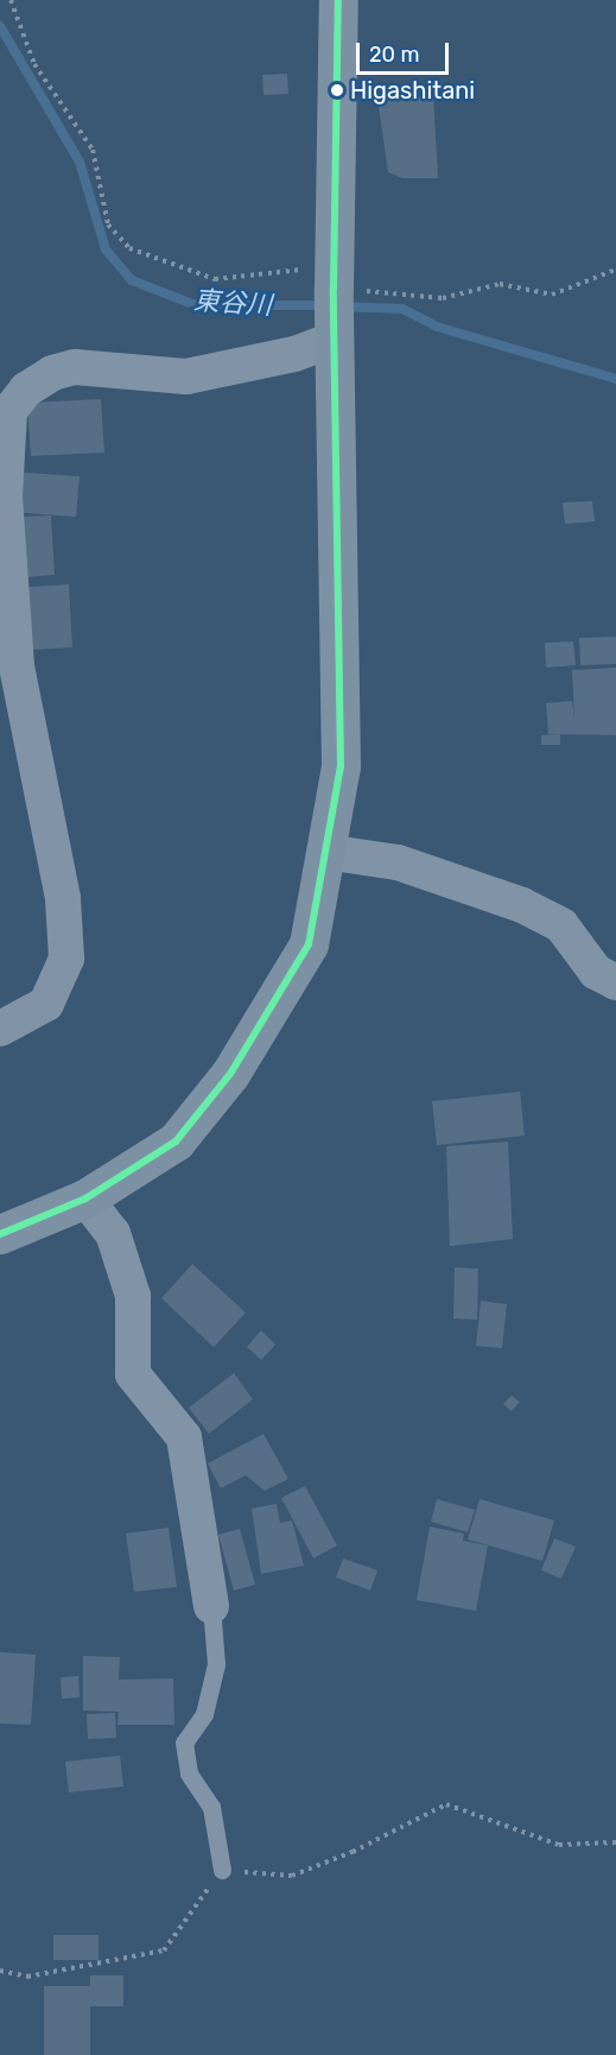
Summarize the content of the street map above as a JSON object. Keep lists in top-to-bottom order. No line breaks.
{"water":["東谷川"],"places":["Higashitani"],"scale_bar":"20 m"}
